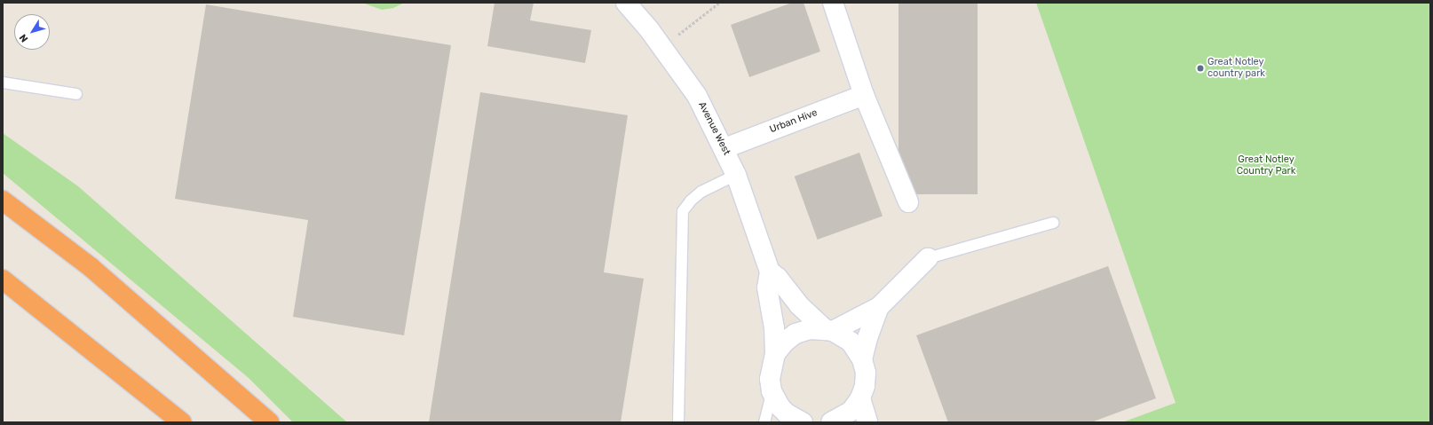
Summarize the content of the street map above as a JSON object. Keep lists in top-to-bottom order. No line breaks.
{"streets":{"street":["Urban Hive","Avenue West"]},"crossings":[["Urban Hive","Avenue West"]],"parks":["Great Notley Country Park"],"places":["Great Notley country park"],"north":"bottom left"}
